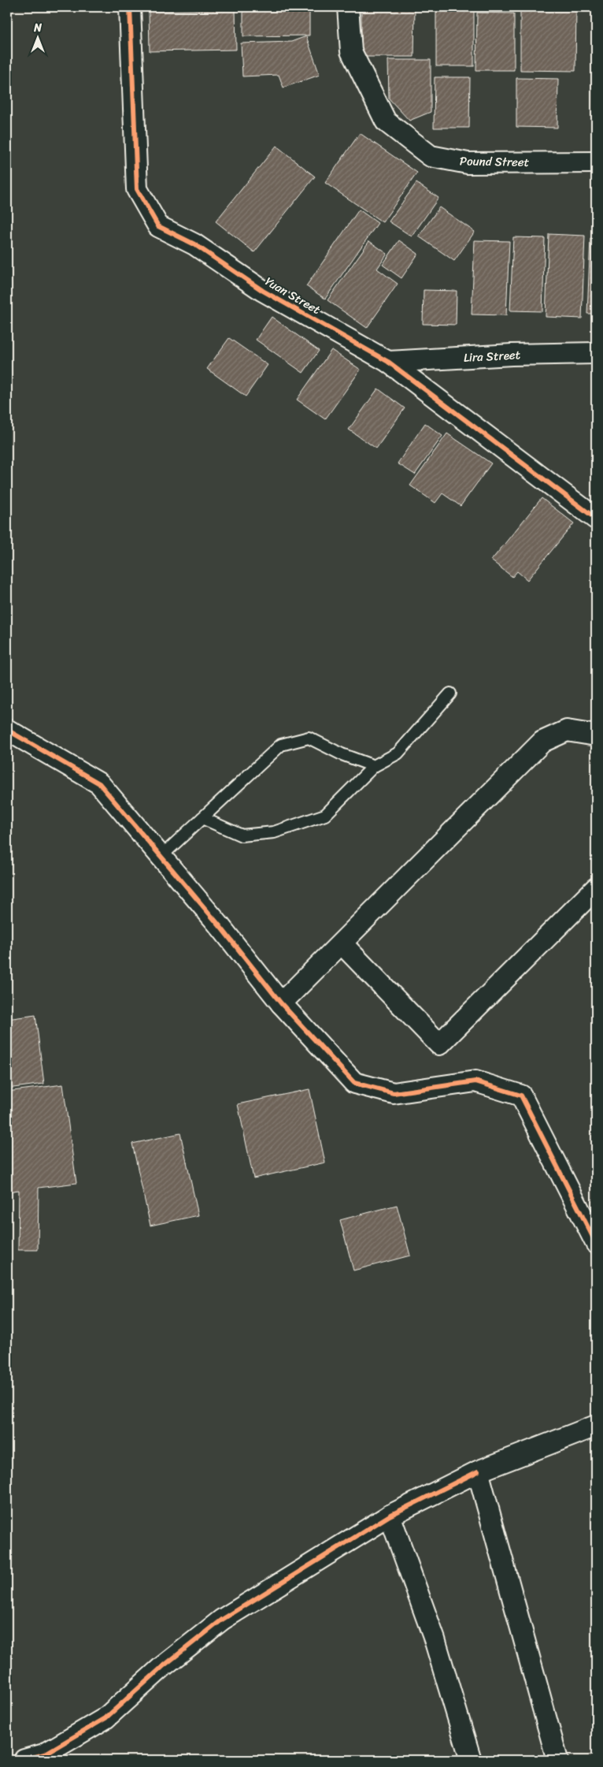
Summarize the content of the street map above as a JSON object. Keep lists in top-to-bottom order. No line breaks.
{"streets":{"street":["Pound Street","Yuan Street","Lira Street"]},"crossings":[["Yuan Street","Lira Street"]],"north":"top"}
